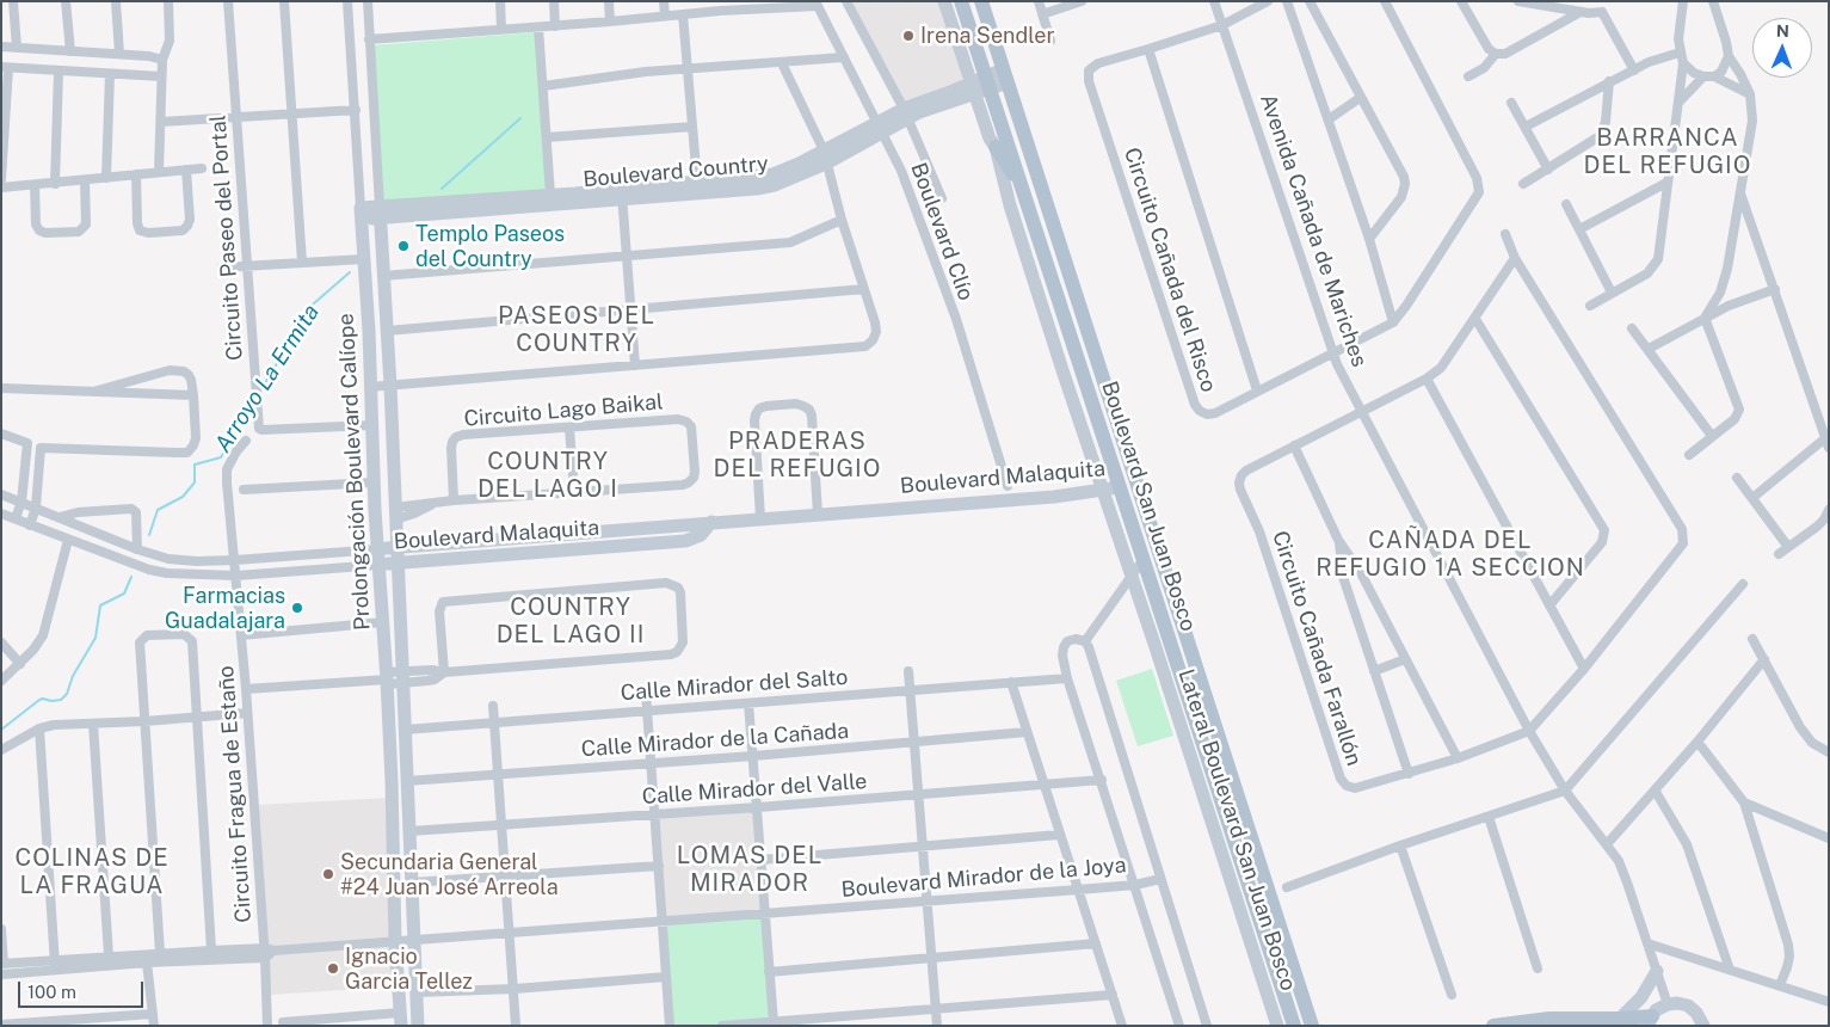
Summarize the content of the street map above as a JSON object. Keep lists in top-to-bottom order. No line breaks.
{"streets":{"main road":["Boulevard San Juan Bosco"],"street":["Boulevard Country","Avenida Cañada de Mariches","Boulevard Clío","Circuito Paseo del Portal","Circuito Cañada del Risco","Circuito Lago Baikal","Prolongación Boulevard Calíope","Boulevard Malaquita","Circuito Cañada Farallón","Calle Mirador del Salto","Calle Mirador de la Cañada","Calle Mirador del Valle","Circuito Fragua de Estaño","Lateral Boulevard San Juan Bosco","Boulevard Mirador de la Joya"]},"crossings":[["Boulevard Country","Boulevard Clío"],["Boulevard Country","Prolongación Boulevard Calíope"],["Boulevard Country","Boulevard San Juan Bosco"],["Boulevard Country","Lateral Boulevard San Juan Bosco"],["Avenida Cañada de Mariches","Circuito Cañada del Risco"],["Avenida Cañada de Mariches","Circuito Cañada Farallón"],["Circuito Paseo del Portal","Prolongación Boulevard Calíope"],["Circuito Lago Baikal","Prolongación Boulevard Calíope"],["Prolongación Boulevard Calíope","Boulevard Malaquita"],["Prolongación Boulevard Calíope","Calle Mirador del Salto"],["Prolongación Boulevard Calíope","Calle Mirador de la Cañada"],["Prolongación Boulevard Calíope","Calle Mirador del Valle"],["Prolongación Boulevard Calíope","Boulevard Mirador de la Joya"],["Boulevard Malaquita","Boulevard San Juan Bosco"],["Boulevard Malaquita","Circuito Fragua de Estaño"],["Boulevard Malaquita","Lateral Boulevard San Juan Bosco"],["Boulevard San Juan Bosco","Lateral Boulevard San Juan Bosco"],["Circuito Fragua de Estaño","Boulevard Mirador de la Joya"]],"districts":["BARRANCA DEL REFUGIO","PASEOS DEL COUNTRY","PRADERAS DEL REFUGIO","COUNTRY DEL LAGO I","CAÑADA DEL REFUGIO 1A SECCION","COUNTRY DEL LAGO II","LOMAS DEL MIRADOR","COLINAS DE LA FRAGUA"],"water":["Arroyo La Ermita"],"places":["Irena Sendler","Templo Paseos del Country","Farmacias Guadalajara","Secundaria General #24 Juan José Arreola","Ignacio Garcia Tellez"],"scale_bar":"100 m","north":"top"}
